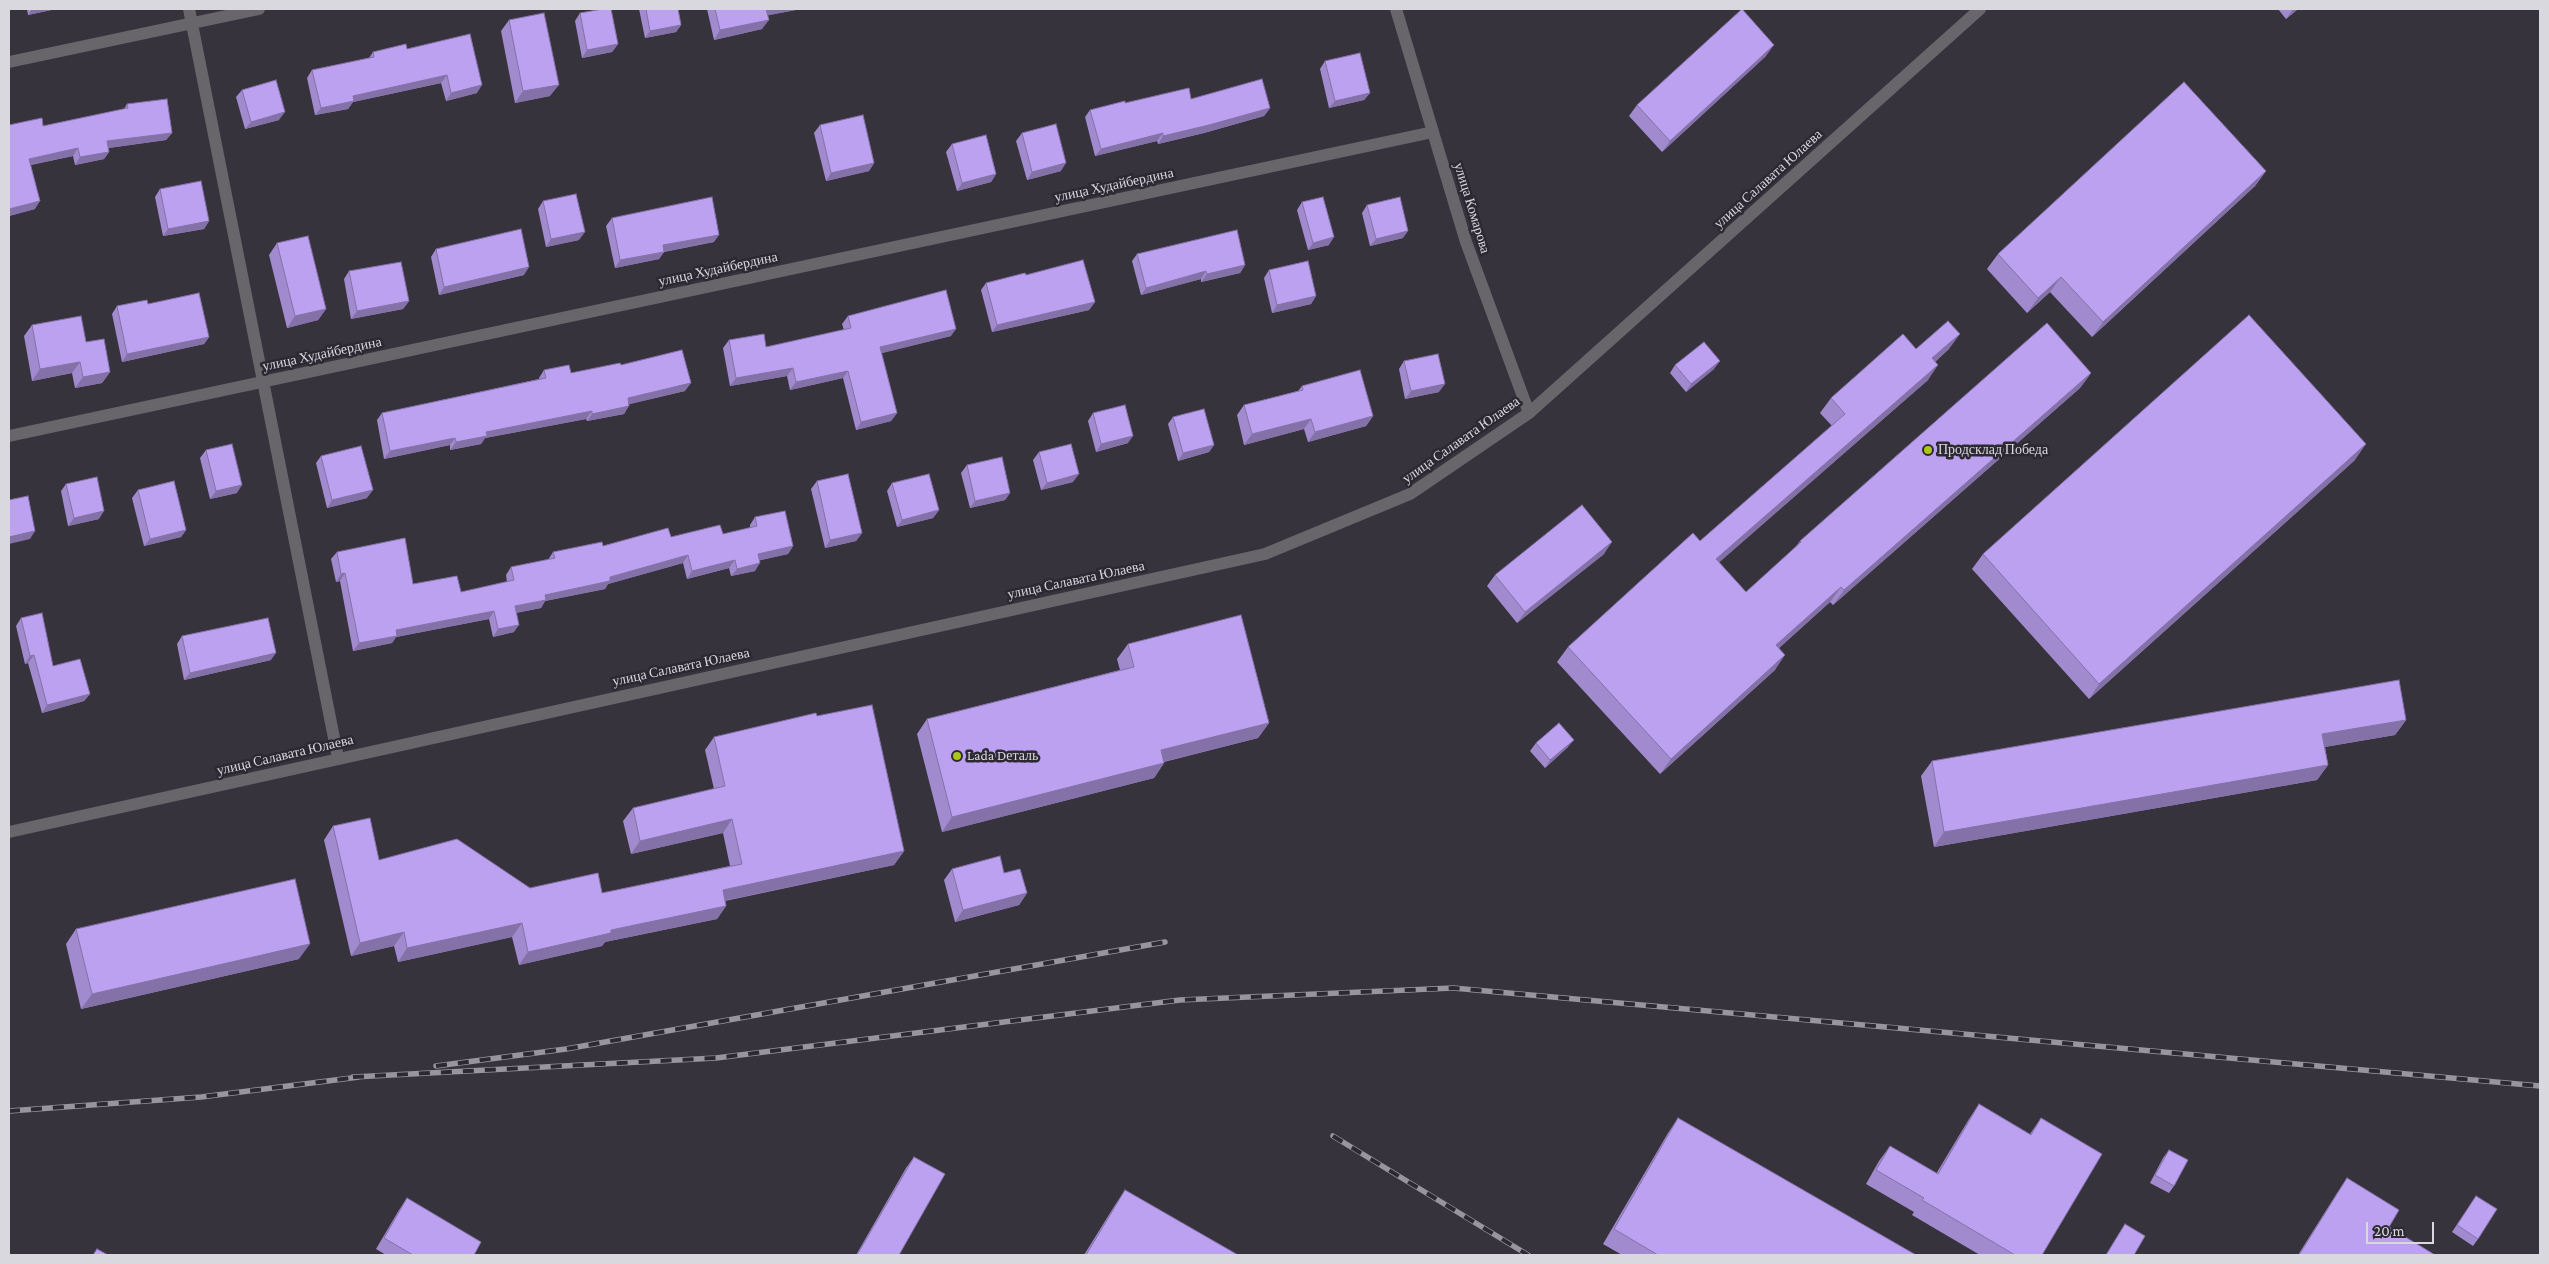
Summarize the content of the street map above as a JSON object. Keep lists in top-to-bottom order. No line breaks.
{"streets":{"street":["улица Салавата Юлаева","улица Худайбердина","улица Комарова"]},"crossings":[["улица Салавата Юлаева","улица Комарова"],["улица Худайбердина","улица Комарова"]],"places":["Продсклад Победа","Lada Dеталь"],"scale_bar":"20 m"}
